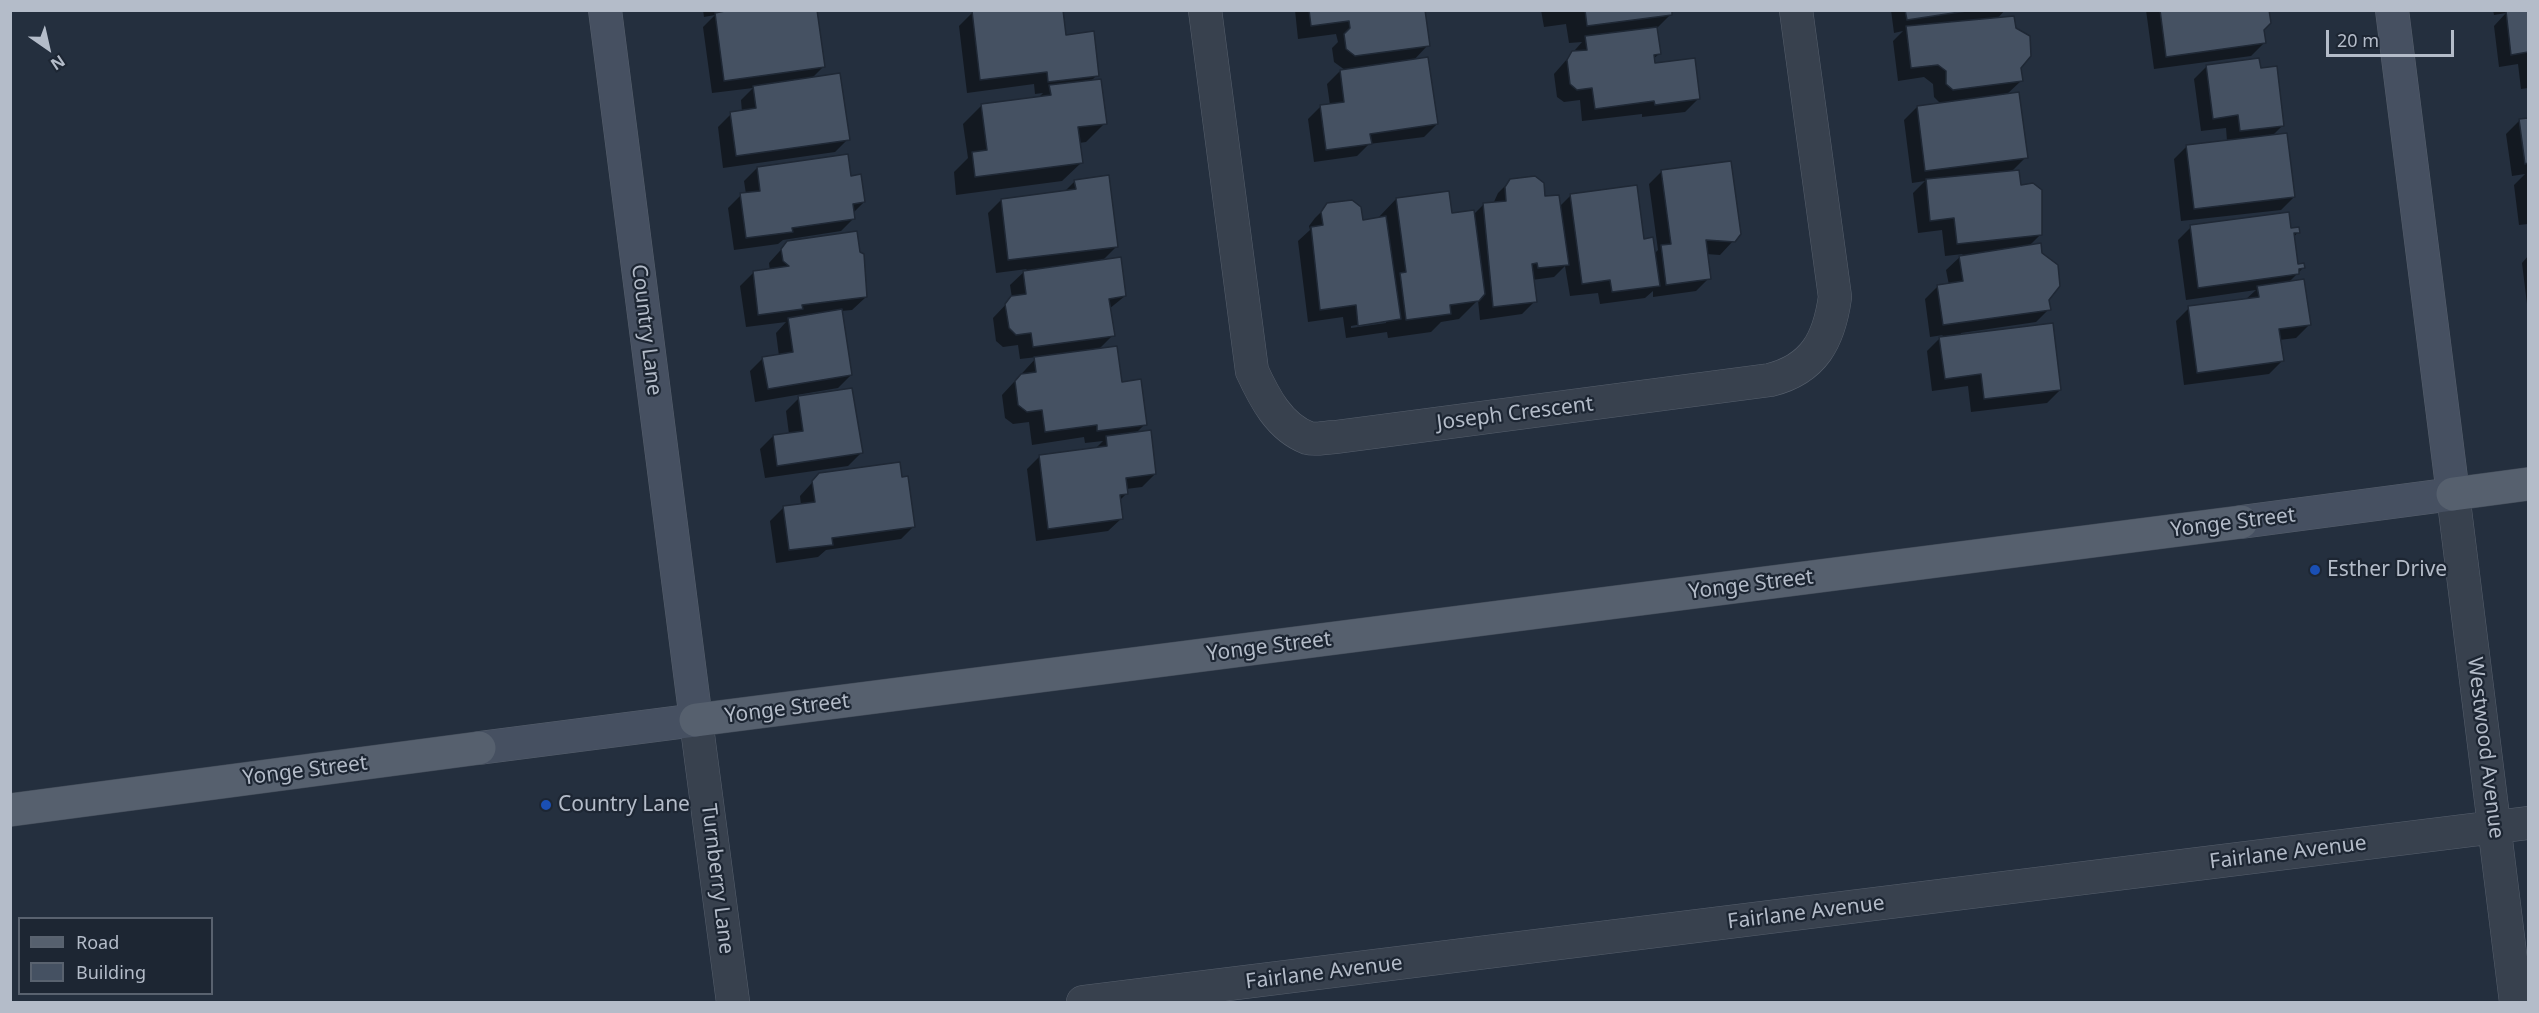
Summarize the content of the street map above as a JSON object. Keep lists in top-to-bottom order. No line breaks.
{"streets":{"main road":["Yonge Street"],"street":["Country Lane","Joseph Crescent","Westwood Avenue","Fairlane Avenue","Turnberry Lane"]},"crossings":[["Country Lane","Yonge Street"],["Country Lane","Turnberry Lane"],["Yonge Street","Westwood Avenue"],["Yonge Street","Turnberry Lane"],["Westwood Avenue","Fairlane Avenue"]],"places":["Esther Drive","Country Lane"],"legend":["Road","Building"],"scale_bar":"20 m","north":"bottom right"}
